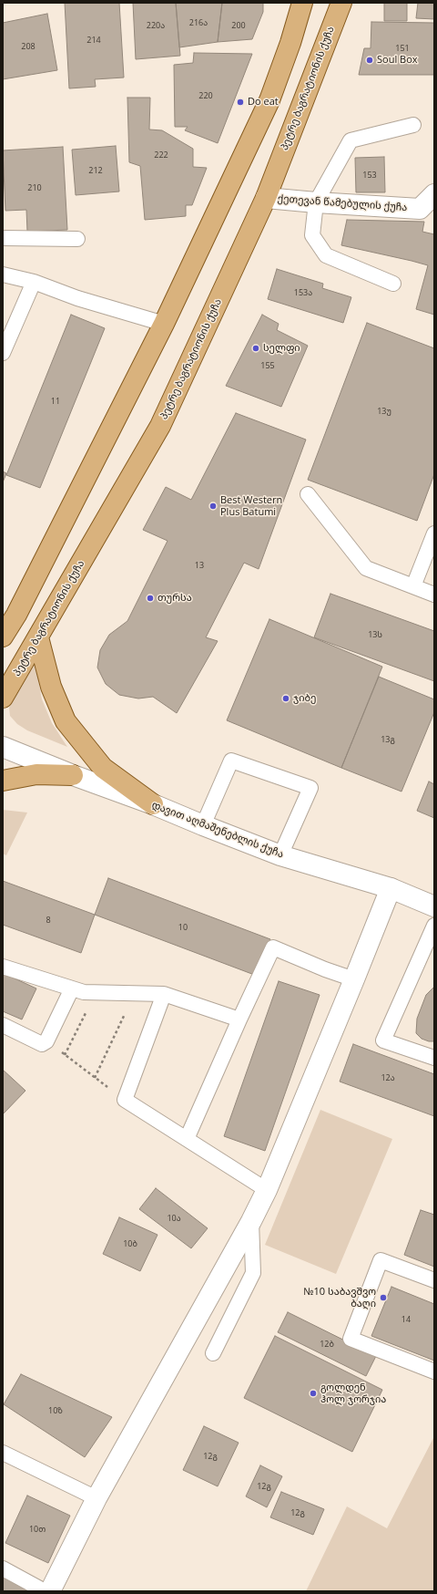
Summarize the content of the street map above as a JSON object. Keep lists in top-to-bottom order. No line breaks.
{"streets":{"main road":["პეტრე ბაგრატიონის ქუჩა"],"street":["ქეთევან წამებულის ქუჩა","დავით აღმაშენებლის ქუჩა"]},"crossings":[["პეტრე ბაგრატიონის ქუჩა","ქეთევან წამებულის ქუჩა"]],"places":["Soul Box","Do eat","სელფი","Best Western Plus Batumi","თურსა","ჯიბე","№10 საბავშვო ბაღი","გოლდენ ჰოლ ჯორჯია"],"house_numbers":["216ა","220ა","200","214","208","151","220","222","212","153","210","153ა","155","11","13უ","13","13ს","13გ","8","10","12ა","10ა","10ბ","14","12ბ","10ზ","12გ","12გ","12გ","10თ"]}
